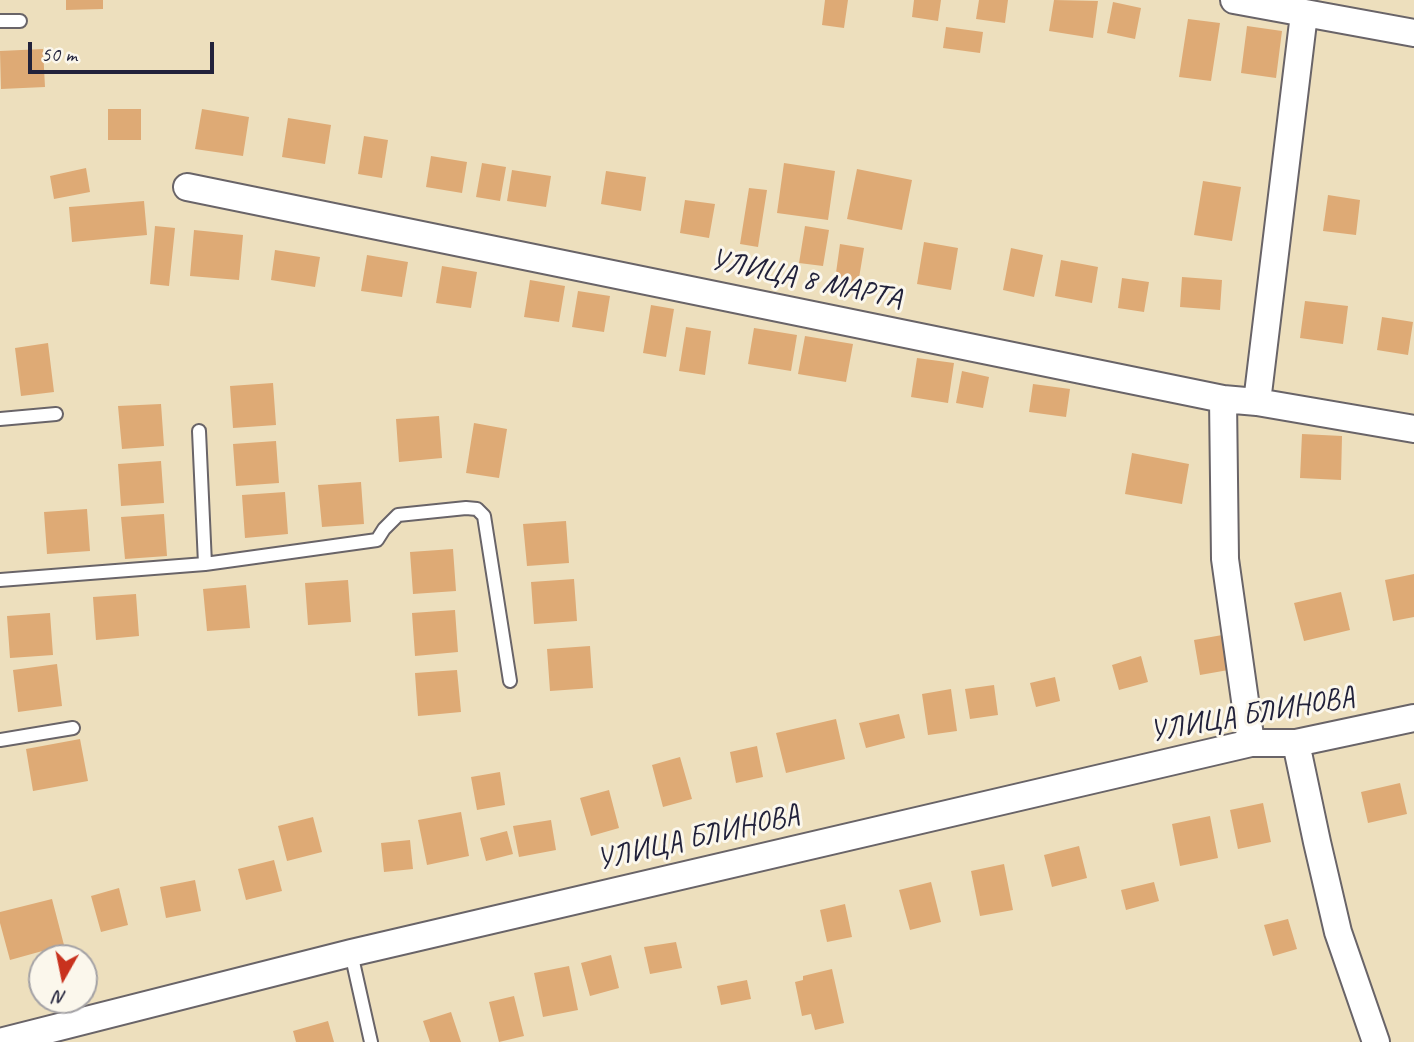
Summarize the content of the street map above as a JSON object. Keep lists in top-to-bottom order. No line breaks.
{"streets":{"street":["УЛИЦА 8 МАРТА","УЛИЦА БЛИНОВА"]},"scale_bar":"50 m","north":"bottom"}
